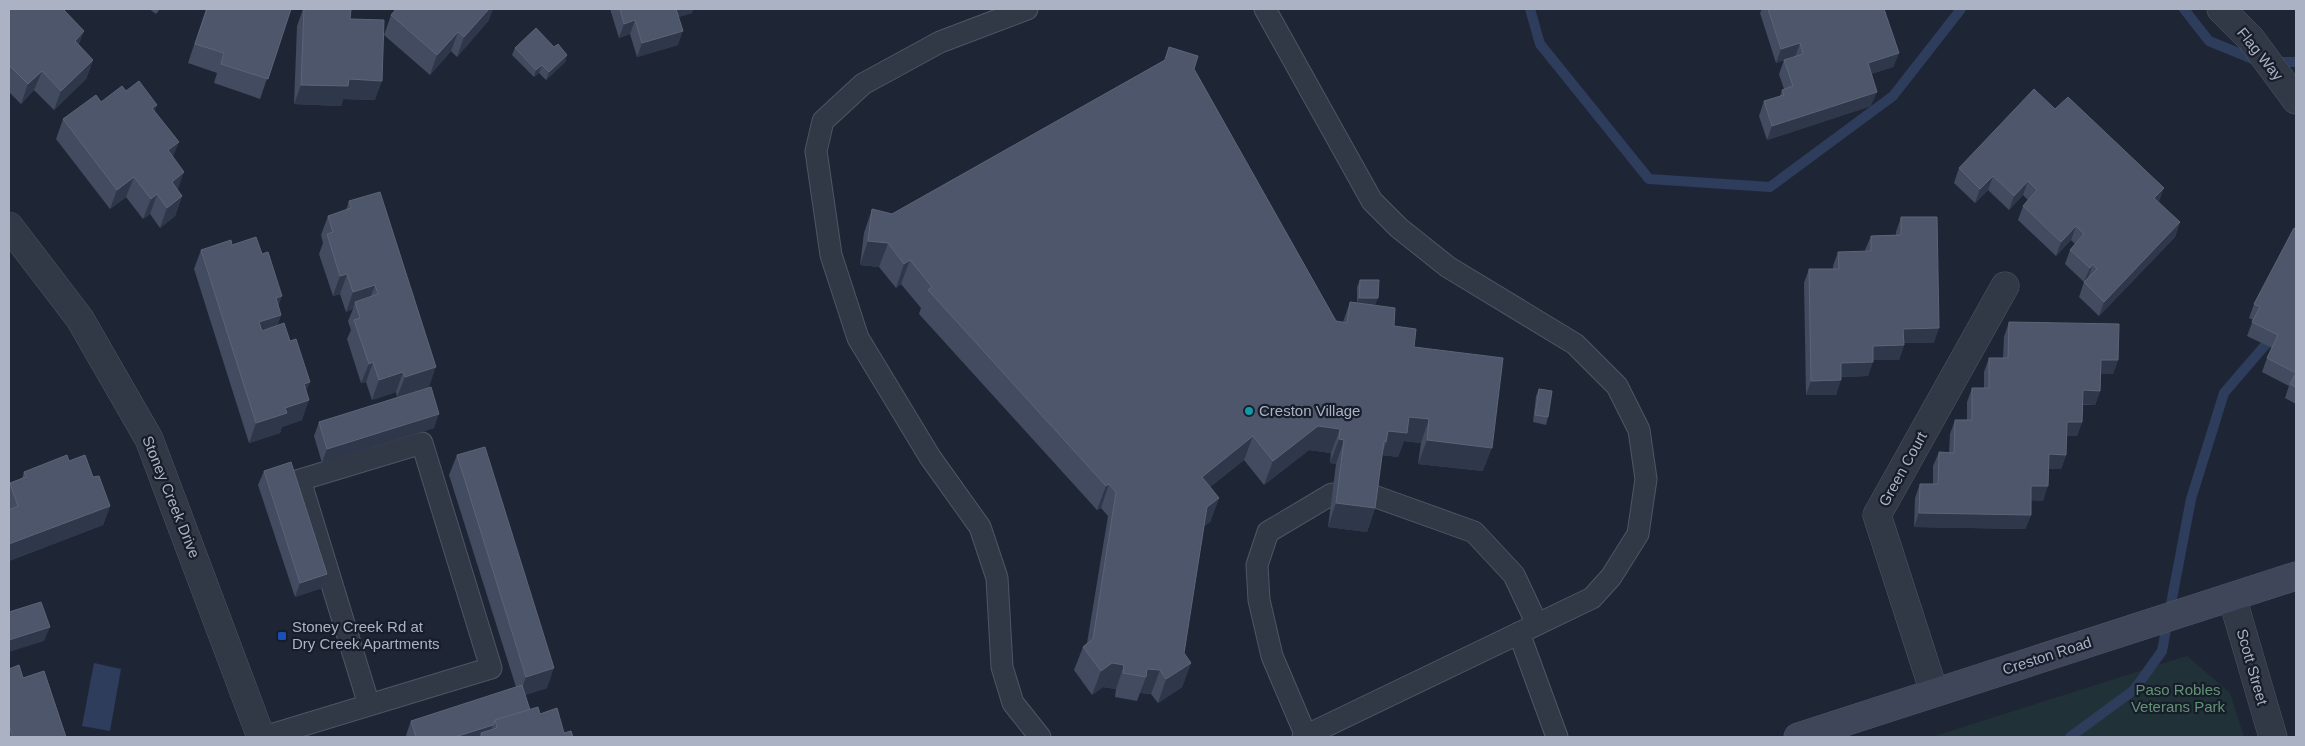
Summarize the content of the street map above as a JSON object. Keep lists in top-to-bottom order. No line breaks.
{"streets":{"main road":["Creston Road"],"street":["Flag Way","Green Court","Stoney Creek Drive","Scott Street"]},"crossings":[["Green Court","Creston Road"],["Creston Road","Scott Street"]],"parks":["Paso Robles Veterans Park"],"places":{"other":["Creston Village"],"transit":["Stoney Creek Rd at Dry Creek Apartments"]}}
